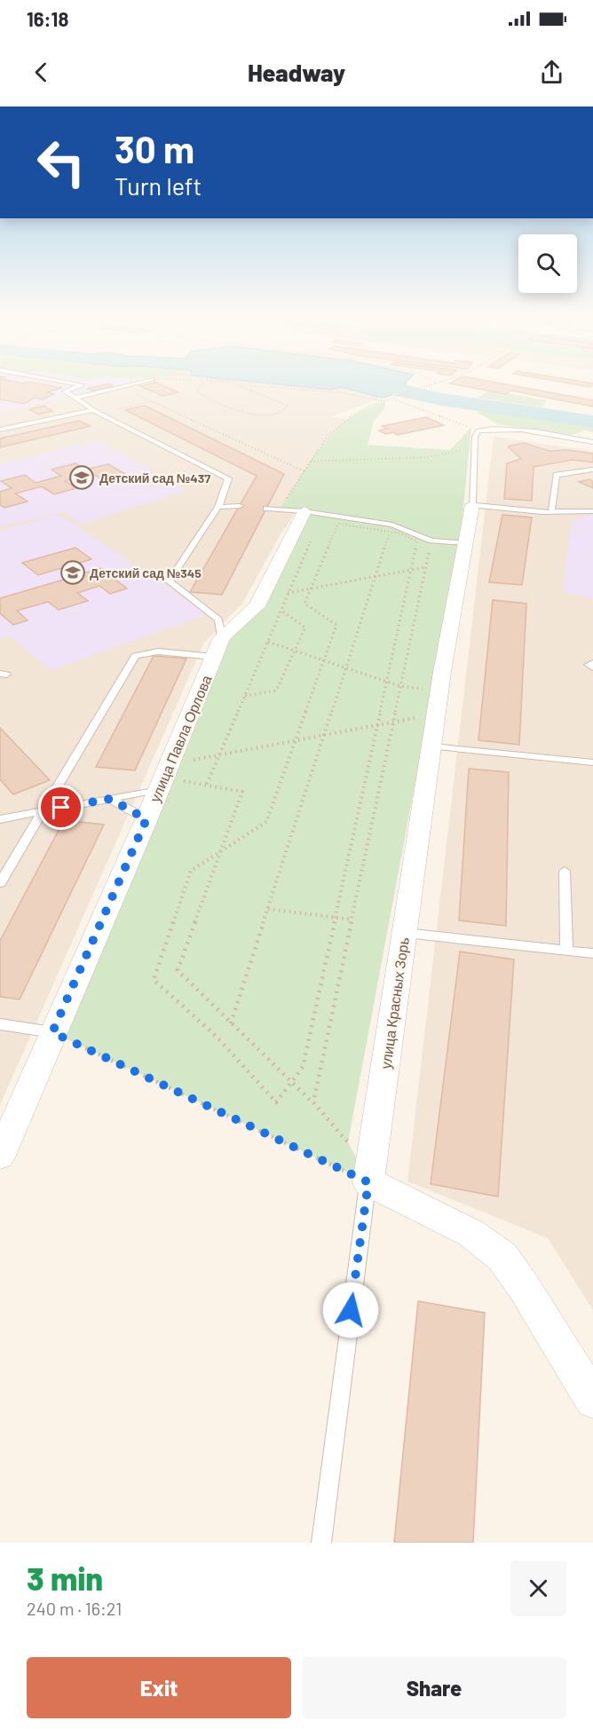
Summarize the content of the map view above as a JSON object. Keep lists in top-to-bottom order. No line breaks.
{"streets":{"street":["улица Павла Орлова","улица Красных Зорь"]},"places":{"school or university":["Детский сад №437","Детский сад №345"]},"page":{"status":"16:18","header":"Headway","turn":["30 m","Turn left"],"heading":["3 min","240 m · 16:21"],"buttons":["Exit","Share"]}}
